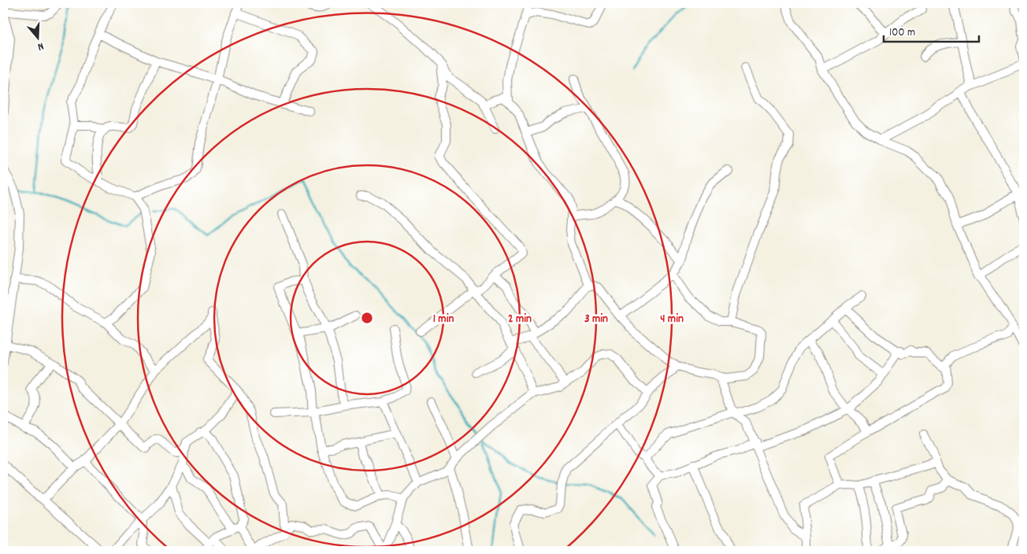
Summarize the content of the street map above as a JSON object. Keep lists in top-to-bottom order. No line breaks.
{"scale_bar":"100 m","north":"bottom","rings":["1 min","2 min","3 min","4 min"]}
